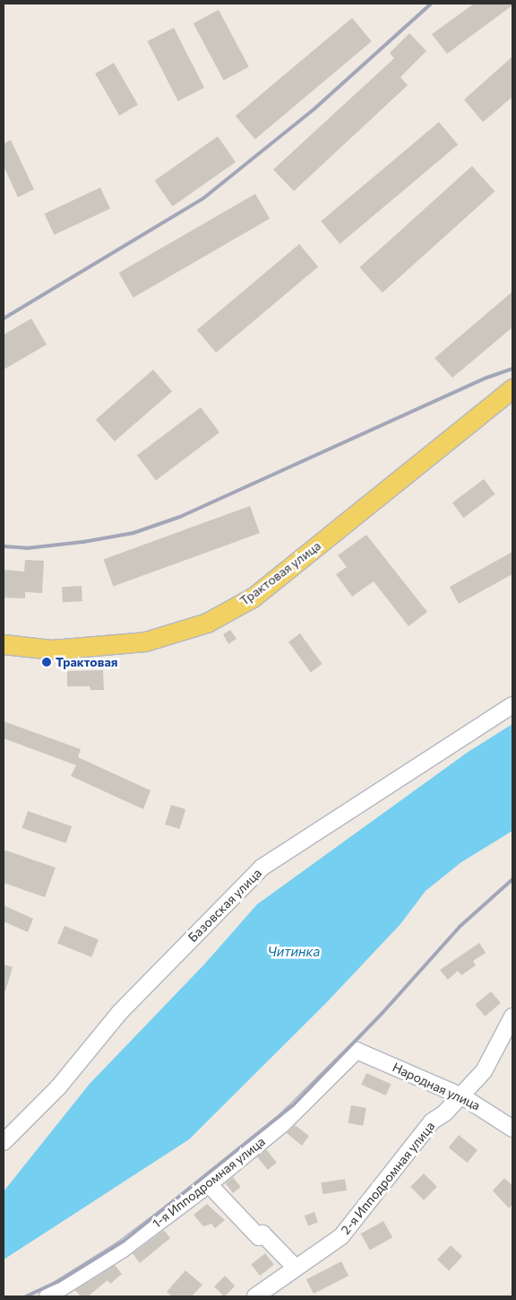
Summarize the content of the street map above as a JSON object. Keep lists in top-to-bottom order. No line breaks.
{"streets":{"main road":["Трактовая улица"],"street":["Базовская улица","Народная улица","2-я Ипподромная улица","1-я Ипподромная улица"]},"crossings":[["Народная улица","2-я Ипподромная улица"],["Народная улица","1-я Ипподромная улица"]],"water":["Читинка"],"places":["Трактовая"]}
